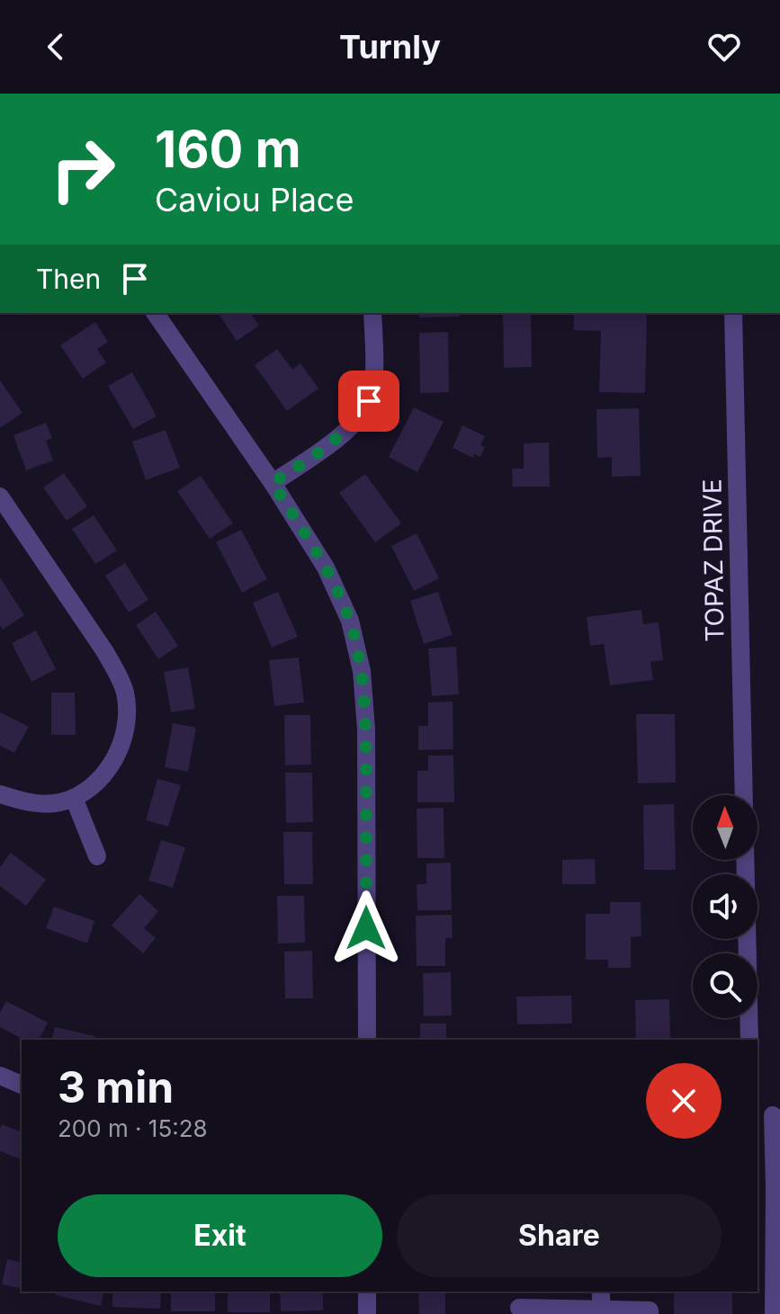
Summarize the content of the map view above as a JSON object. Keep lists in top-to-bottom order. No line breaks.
{"streets":{"street":["TOPAZ DRIVE"]},"north":"top","page":{"header":"Turnly","turn":["160 m","Caviou Place"],"then":"Then","heading":["3 min","200 m · 15:28"],"buttons":["Exit","Share"]}}
